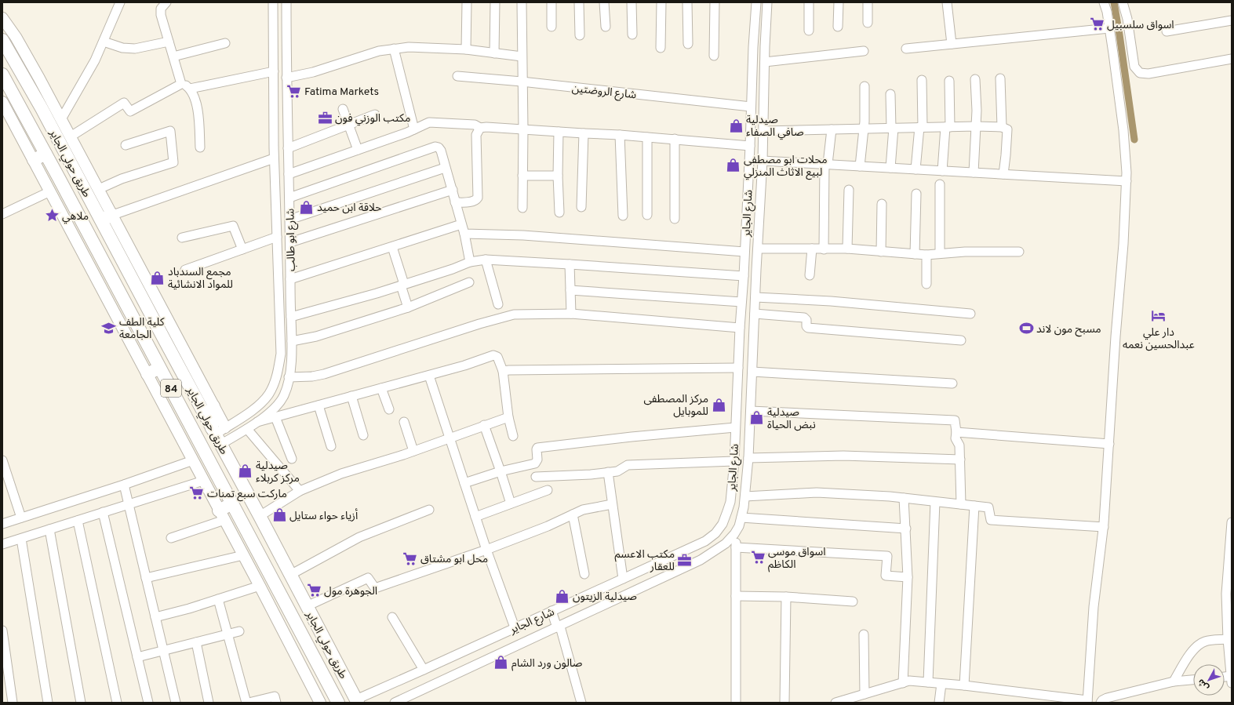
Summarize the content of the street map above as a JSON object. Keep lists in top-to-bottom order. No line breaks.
{"streets":{"highway":["طريق حولي الجاير","84"],"street":["شارع الروضتين","شارع الجاير","شارع ابو طالب"]},"crossings":[["شارع الروضتين","شارع الجاير"],["طريق حولي الجاير","شارع الجاير"],["طريق حولي الجاير","شارع ابو طالب"]],"places":{"supermarket":["اسواق سلسبيل","Fatima Markets","ماركت سبع تمنات","اسواق موسى الكاظم","محل ابو مشتاق","الجوهرة مول"],"office":["مكتب الوزني فون","مكتب الاعسم للعقار"],"shop":["صيدلية صافي الصفاء","محلات ابو مصطفى لبيع الاثاث المنزلي","حلاقة ابن حميد","مجمع السندباد للمواد الانشائية","مركز المصطفى للموبايل","صيدلية نبض الحياة","صيدلية مركز كربلاء","أزياء حواء ستايل","صيدلية الزيتون","صالون ورد الشام"],"place":["ملاهي"],"hotel":["دار علي عبدالحسين نعمه"],"school or university":["كلية الطف الجامعة"],"sports":["مسبح مون لاند"]},"north":"bottom left"}
